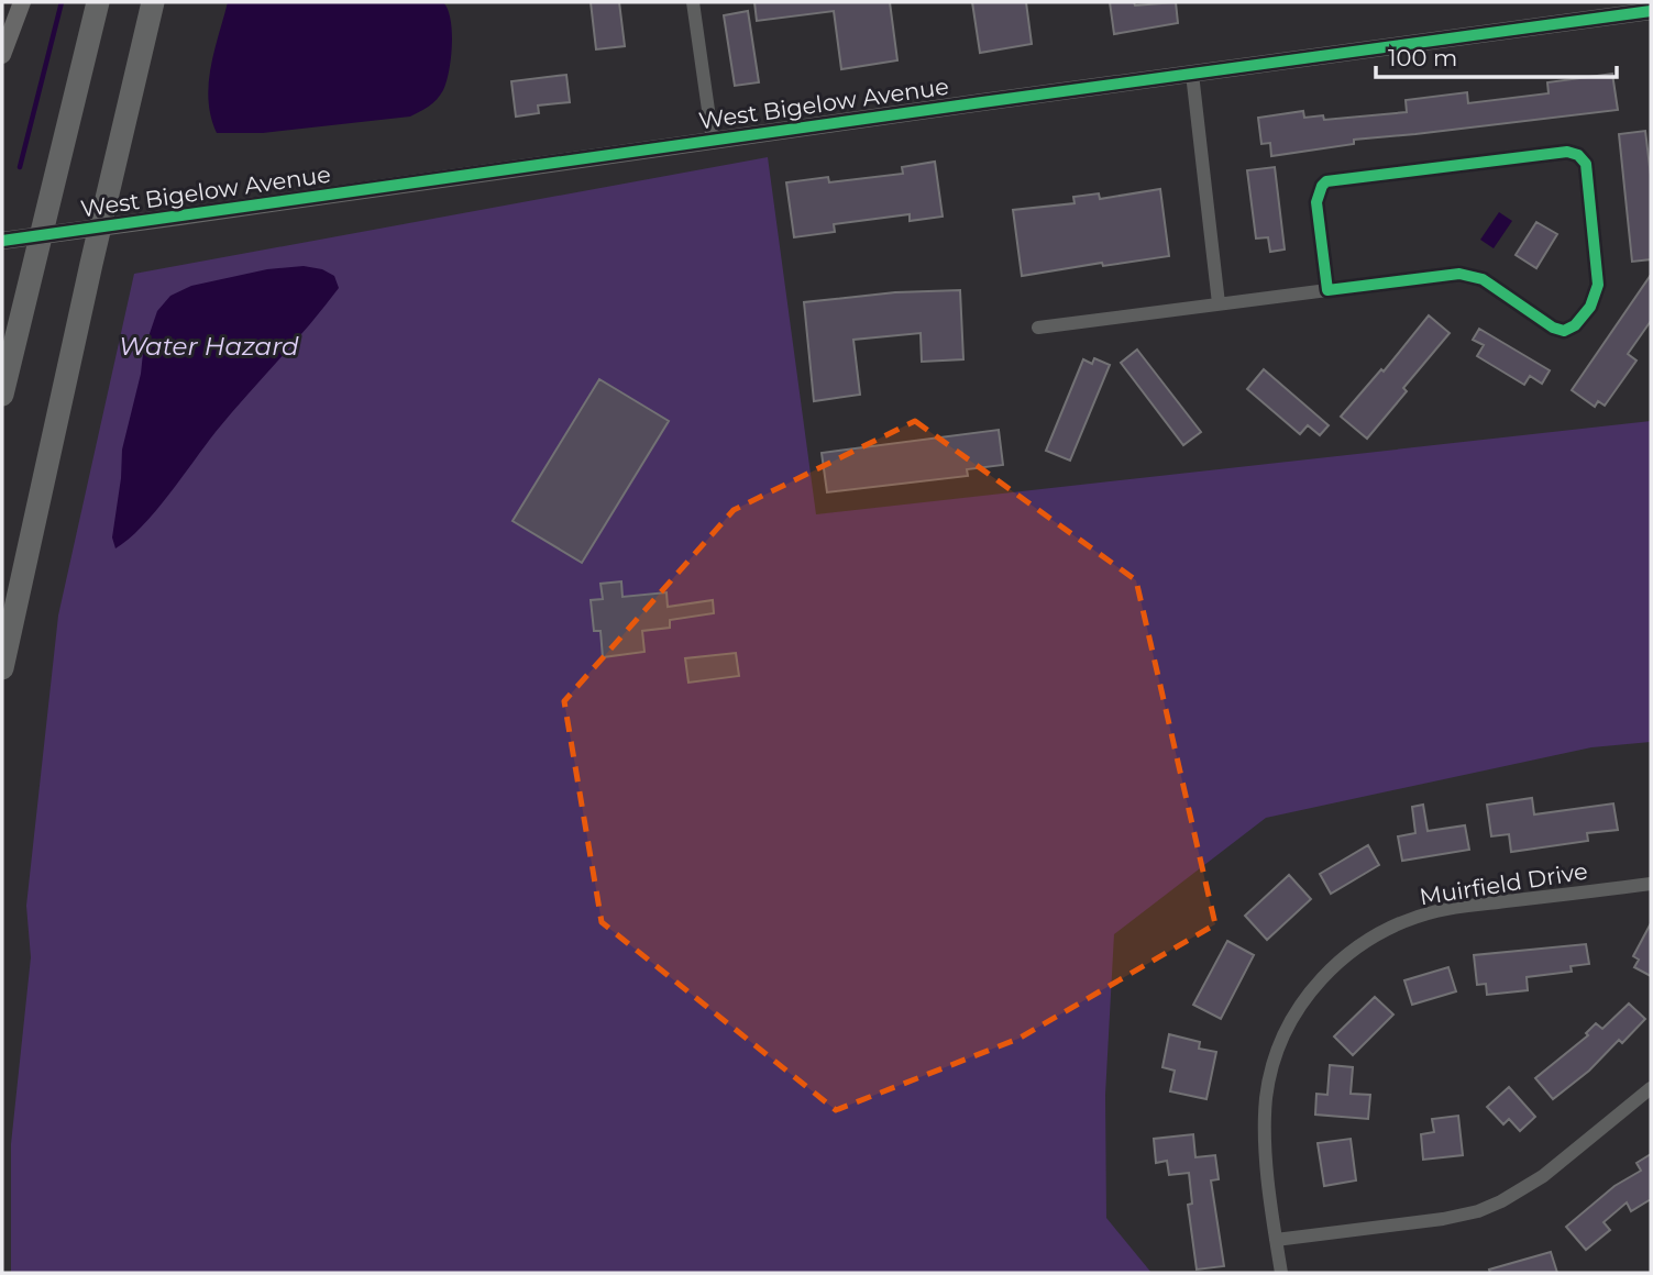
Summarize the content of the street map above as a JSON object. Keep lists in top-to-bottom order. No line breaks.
{"streets":{"street":["West Bigelow Avenue","Muirfield Drive"]},"water":["Water Hazard"],"scale_bar":"100 m"}
